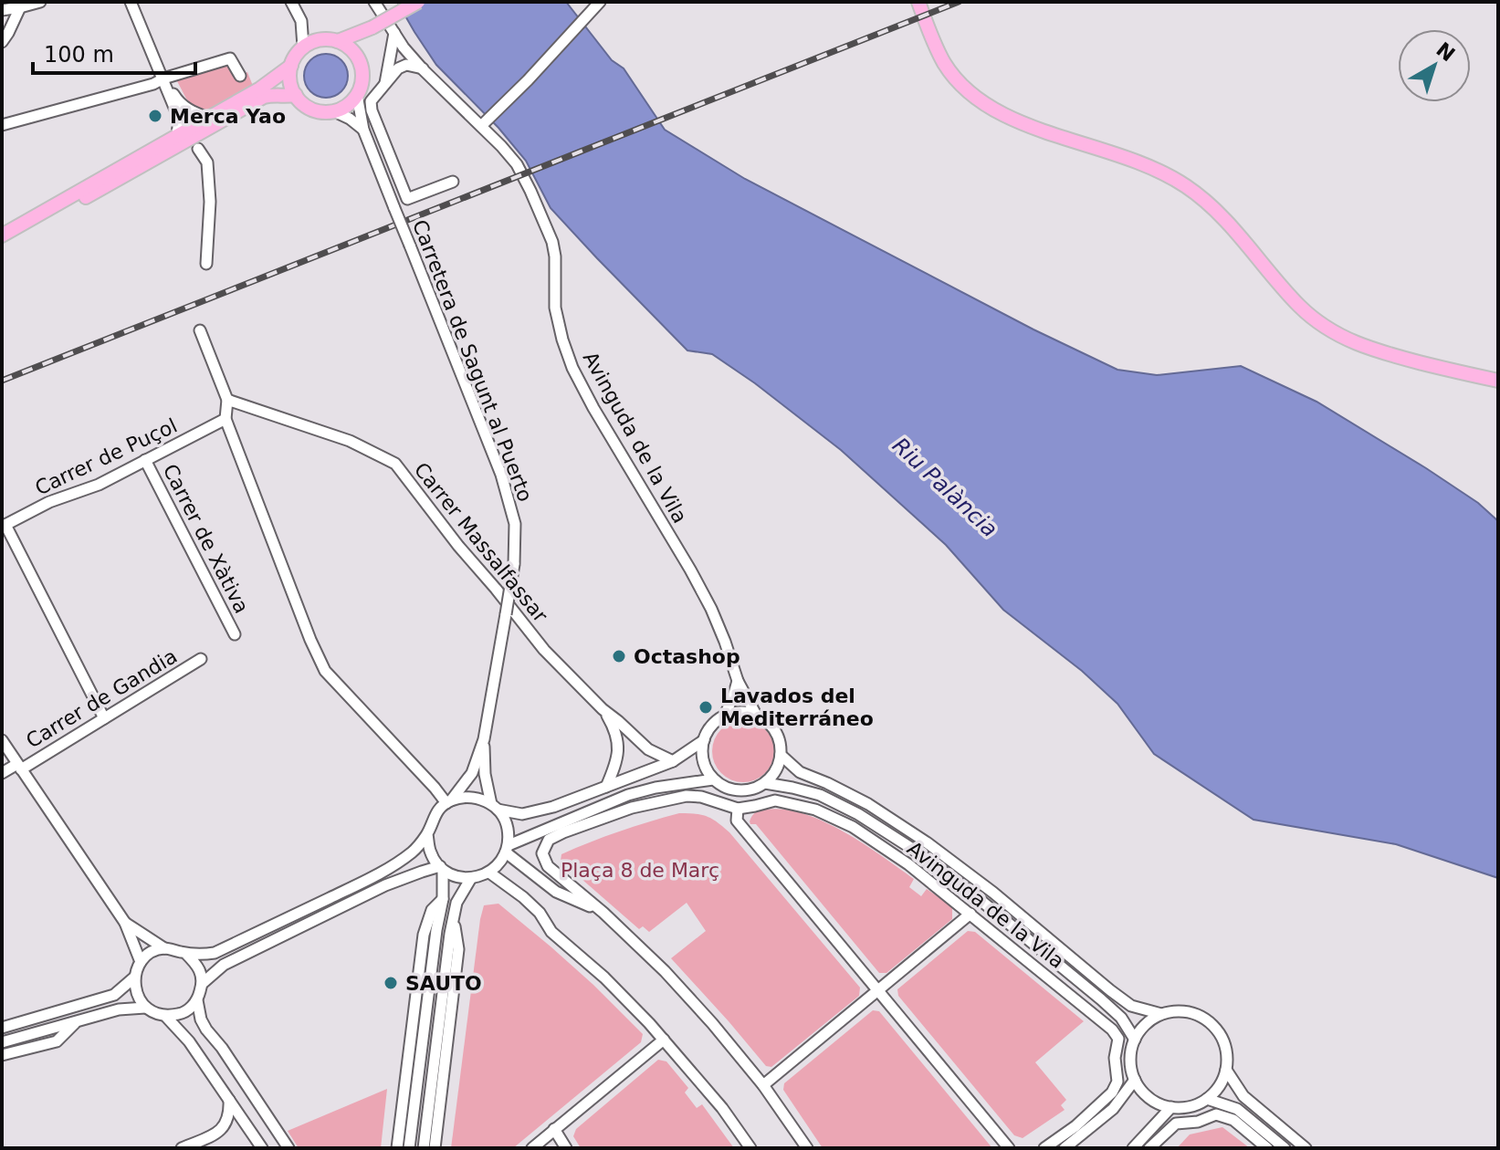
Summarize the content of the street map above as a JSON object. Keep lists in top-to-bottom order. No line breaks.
{"streets":{"street":["Carretera de Sagunt al Puerto","Avinguda de la Vila","Carrer de Puçol","Carrer de Xàtiva","Carrer Massalfassar","Carrer de Gandia"]},"crossings":[["Carrer de Puçol","Carrer de Xàtiva"]],"water":["Riu Palància"],"parks":["Plaça 8 de Març"],"places":["Merca Yao","Octashop","Lavados del Mediterráneo","SAUTO"],"scale_bar":"100 m","north":"top right"}
